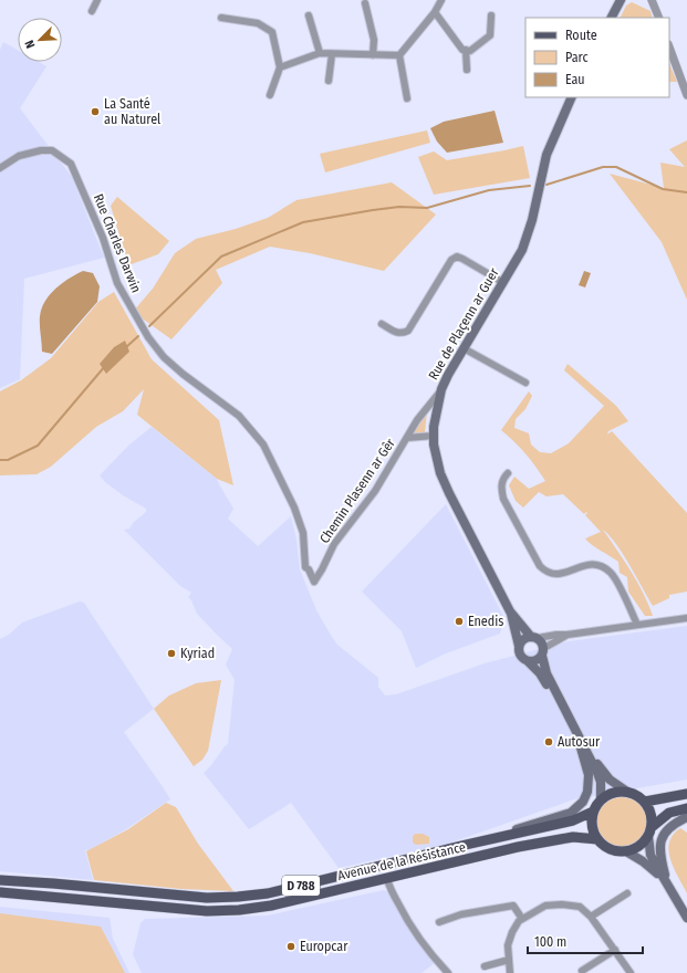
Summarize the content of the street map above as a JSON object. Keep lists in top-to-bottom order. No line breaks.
{"streets":{"main road":["Rue de Plaçenn ar Guer","Avenue de la Résistance","D 788"],"street":["Rue Charles Darwin","Chemin Plasenn ar Gêr"]},"crossings":[["Rue Charles Darwin","Chemin Plasenn ar Gêr"],["Rue de Plaçenn ar Guer","Chemin Plasenn ar Gêr"]],"places":["La Santé au Naturel","Enedis","Kyriad","Autosur","Europcar"],"legend":["Route","Parc","Eau"],"scale_bar":"100 m","north":"bottom left"}
